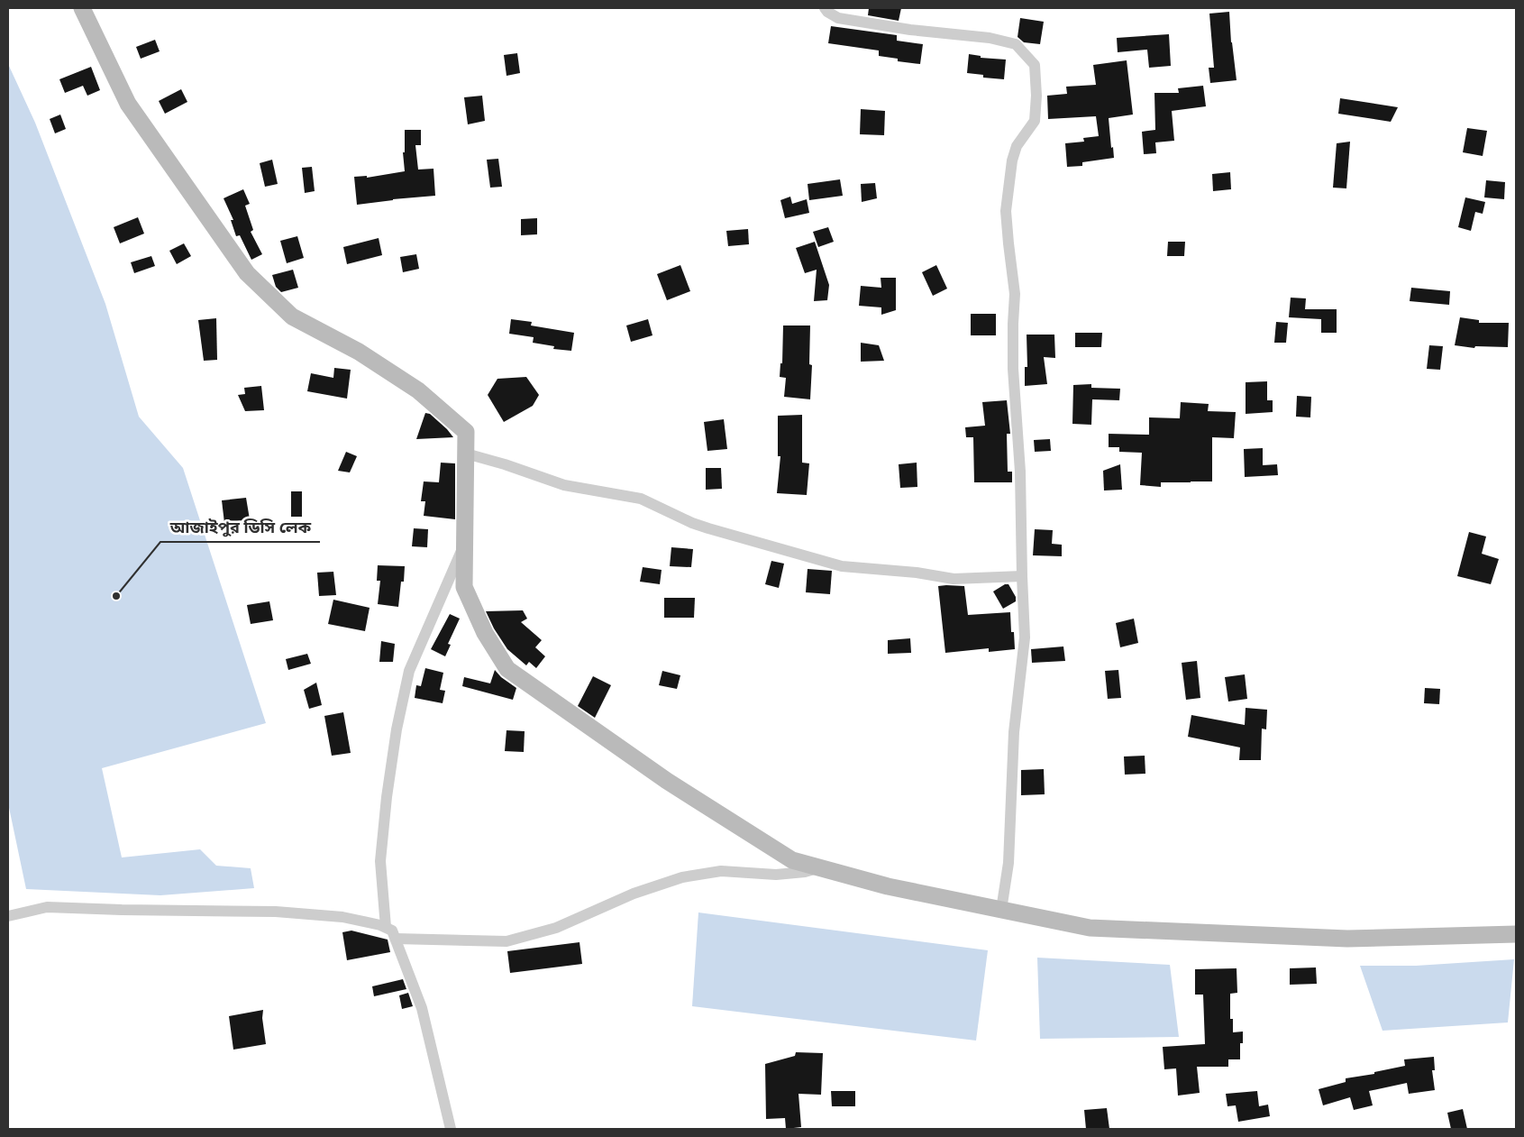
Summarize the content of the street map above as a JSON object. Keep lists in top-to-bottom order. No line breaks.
{"places":["আজাইপুর ডিসি লেক"]}
